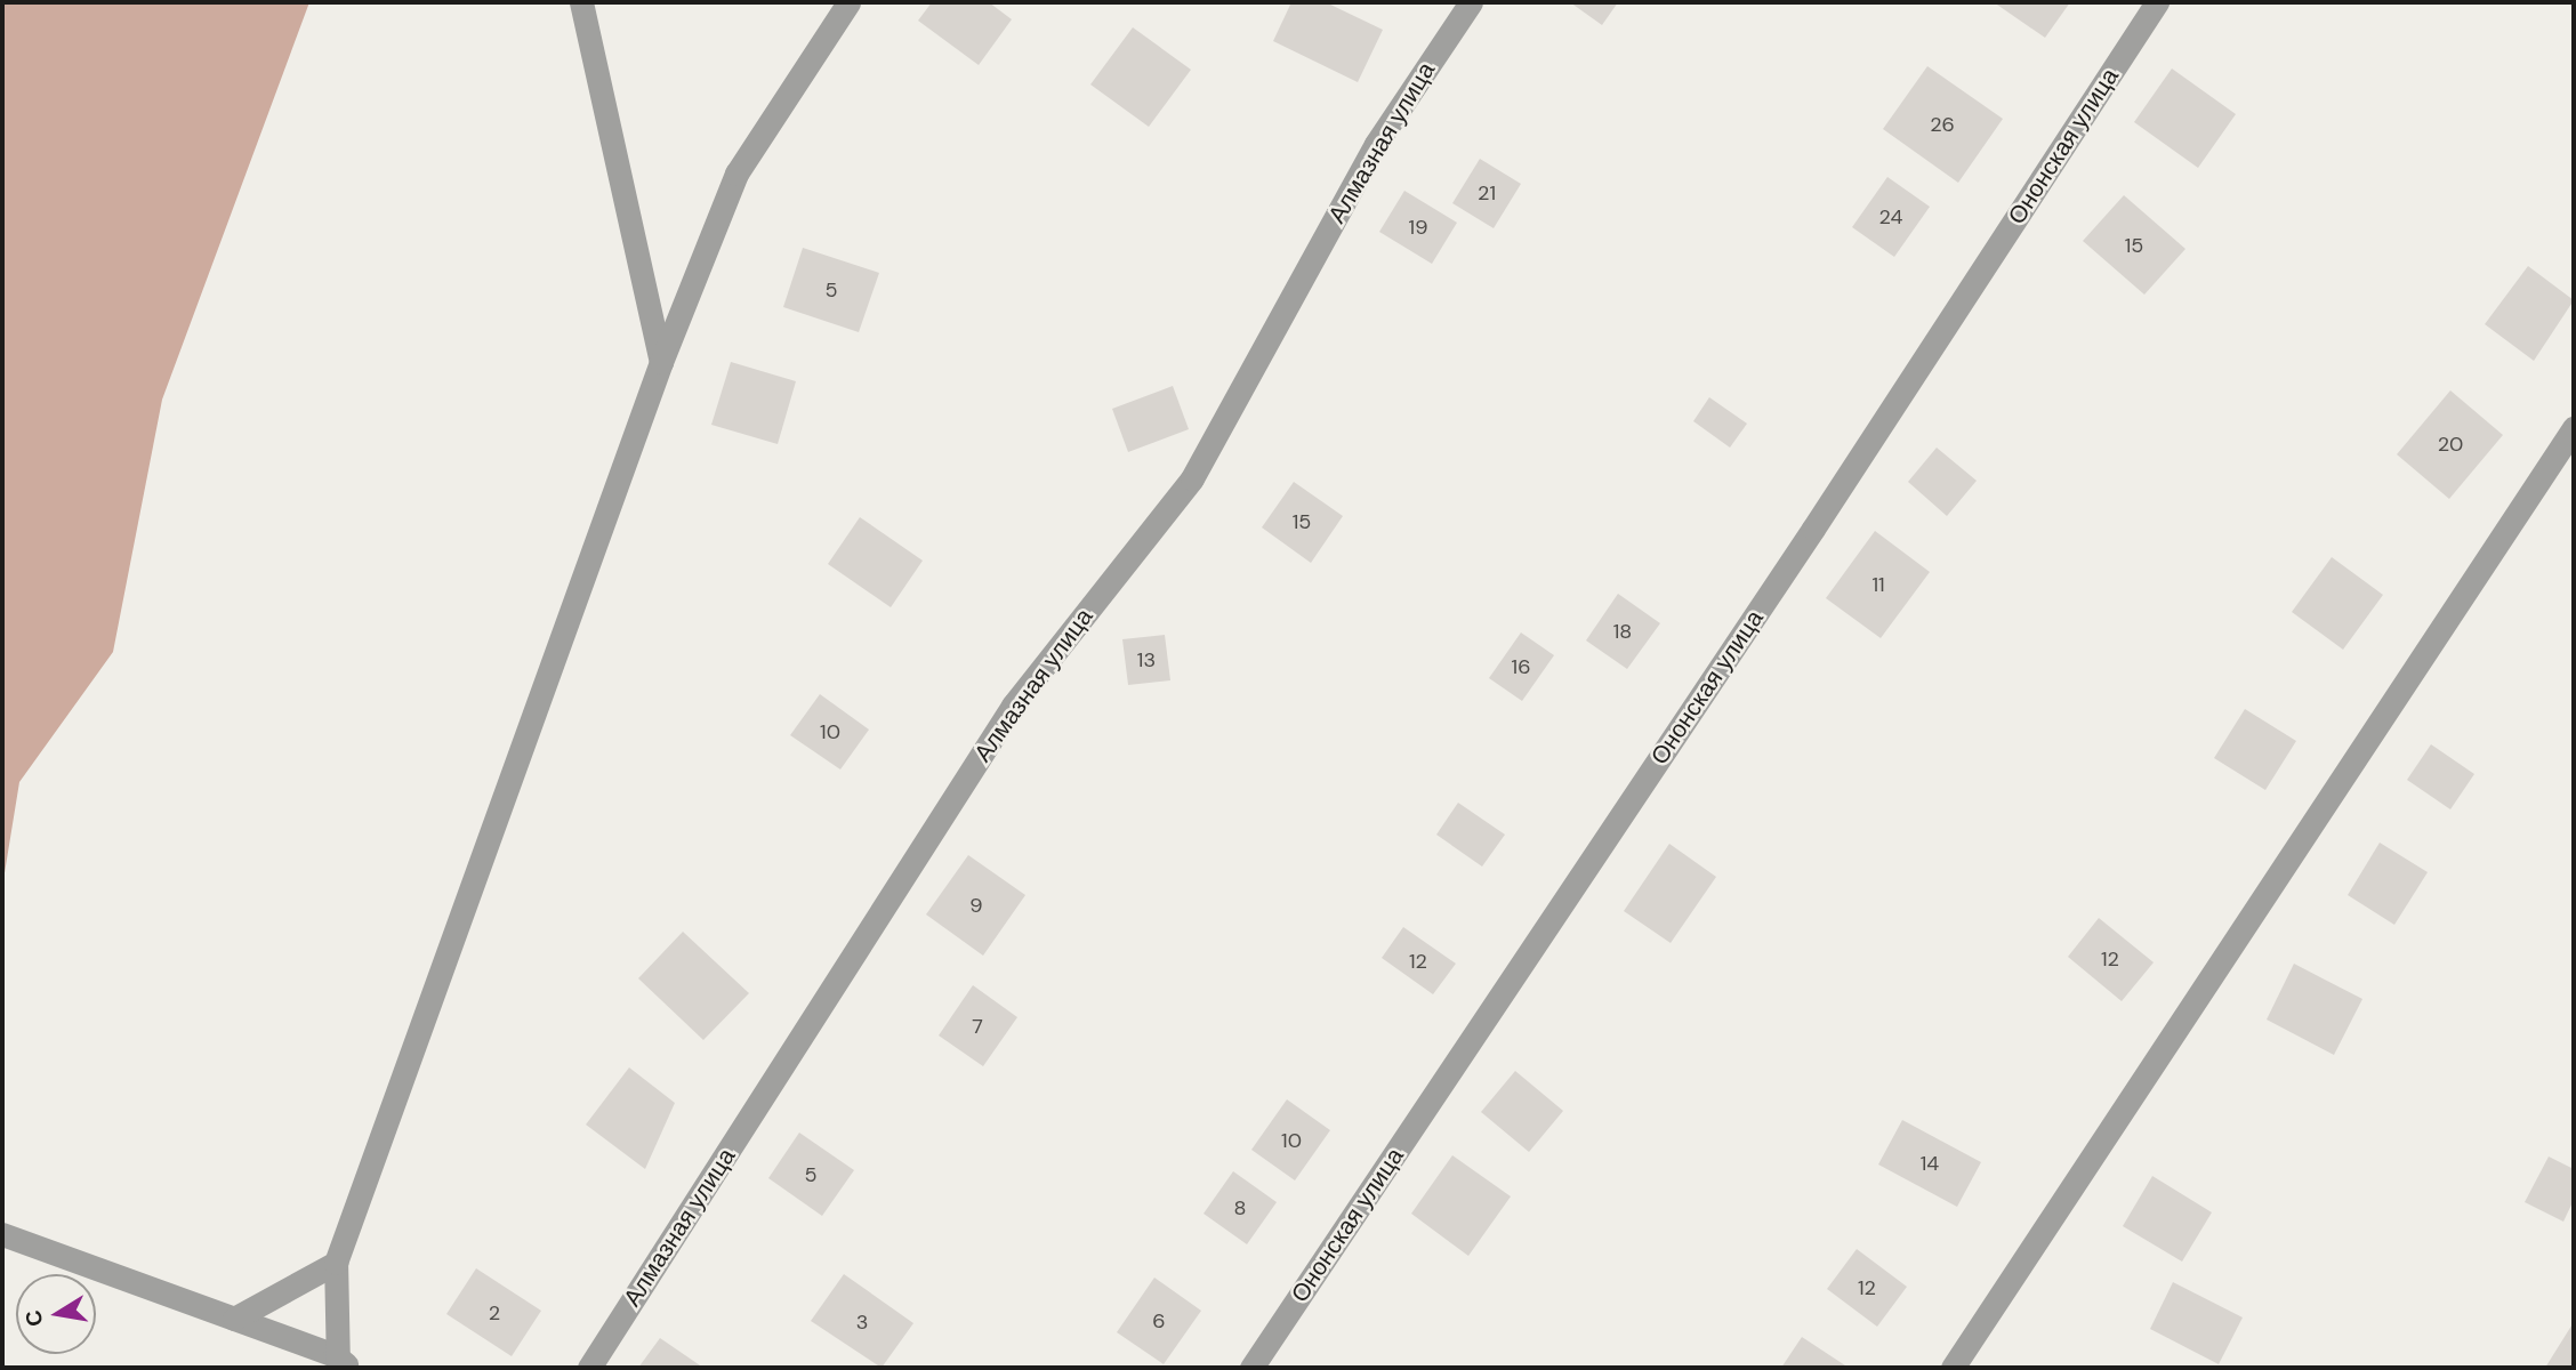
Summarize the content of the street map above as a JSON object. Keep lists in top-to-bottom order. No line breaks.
{"streets":{"street":["Алмазная улица","Ононская улица"]},"house_numbers":["26","21","24","19","15","5","20","15","11","18","13","16","10","9","12","12","7","10","14","5","8","12","2","6","3"],"north":"left"}
